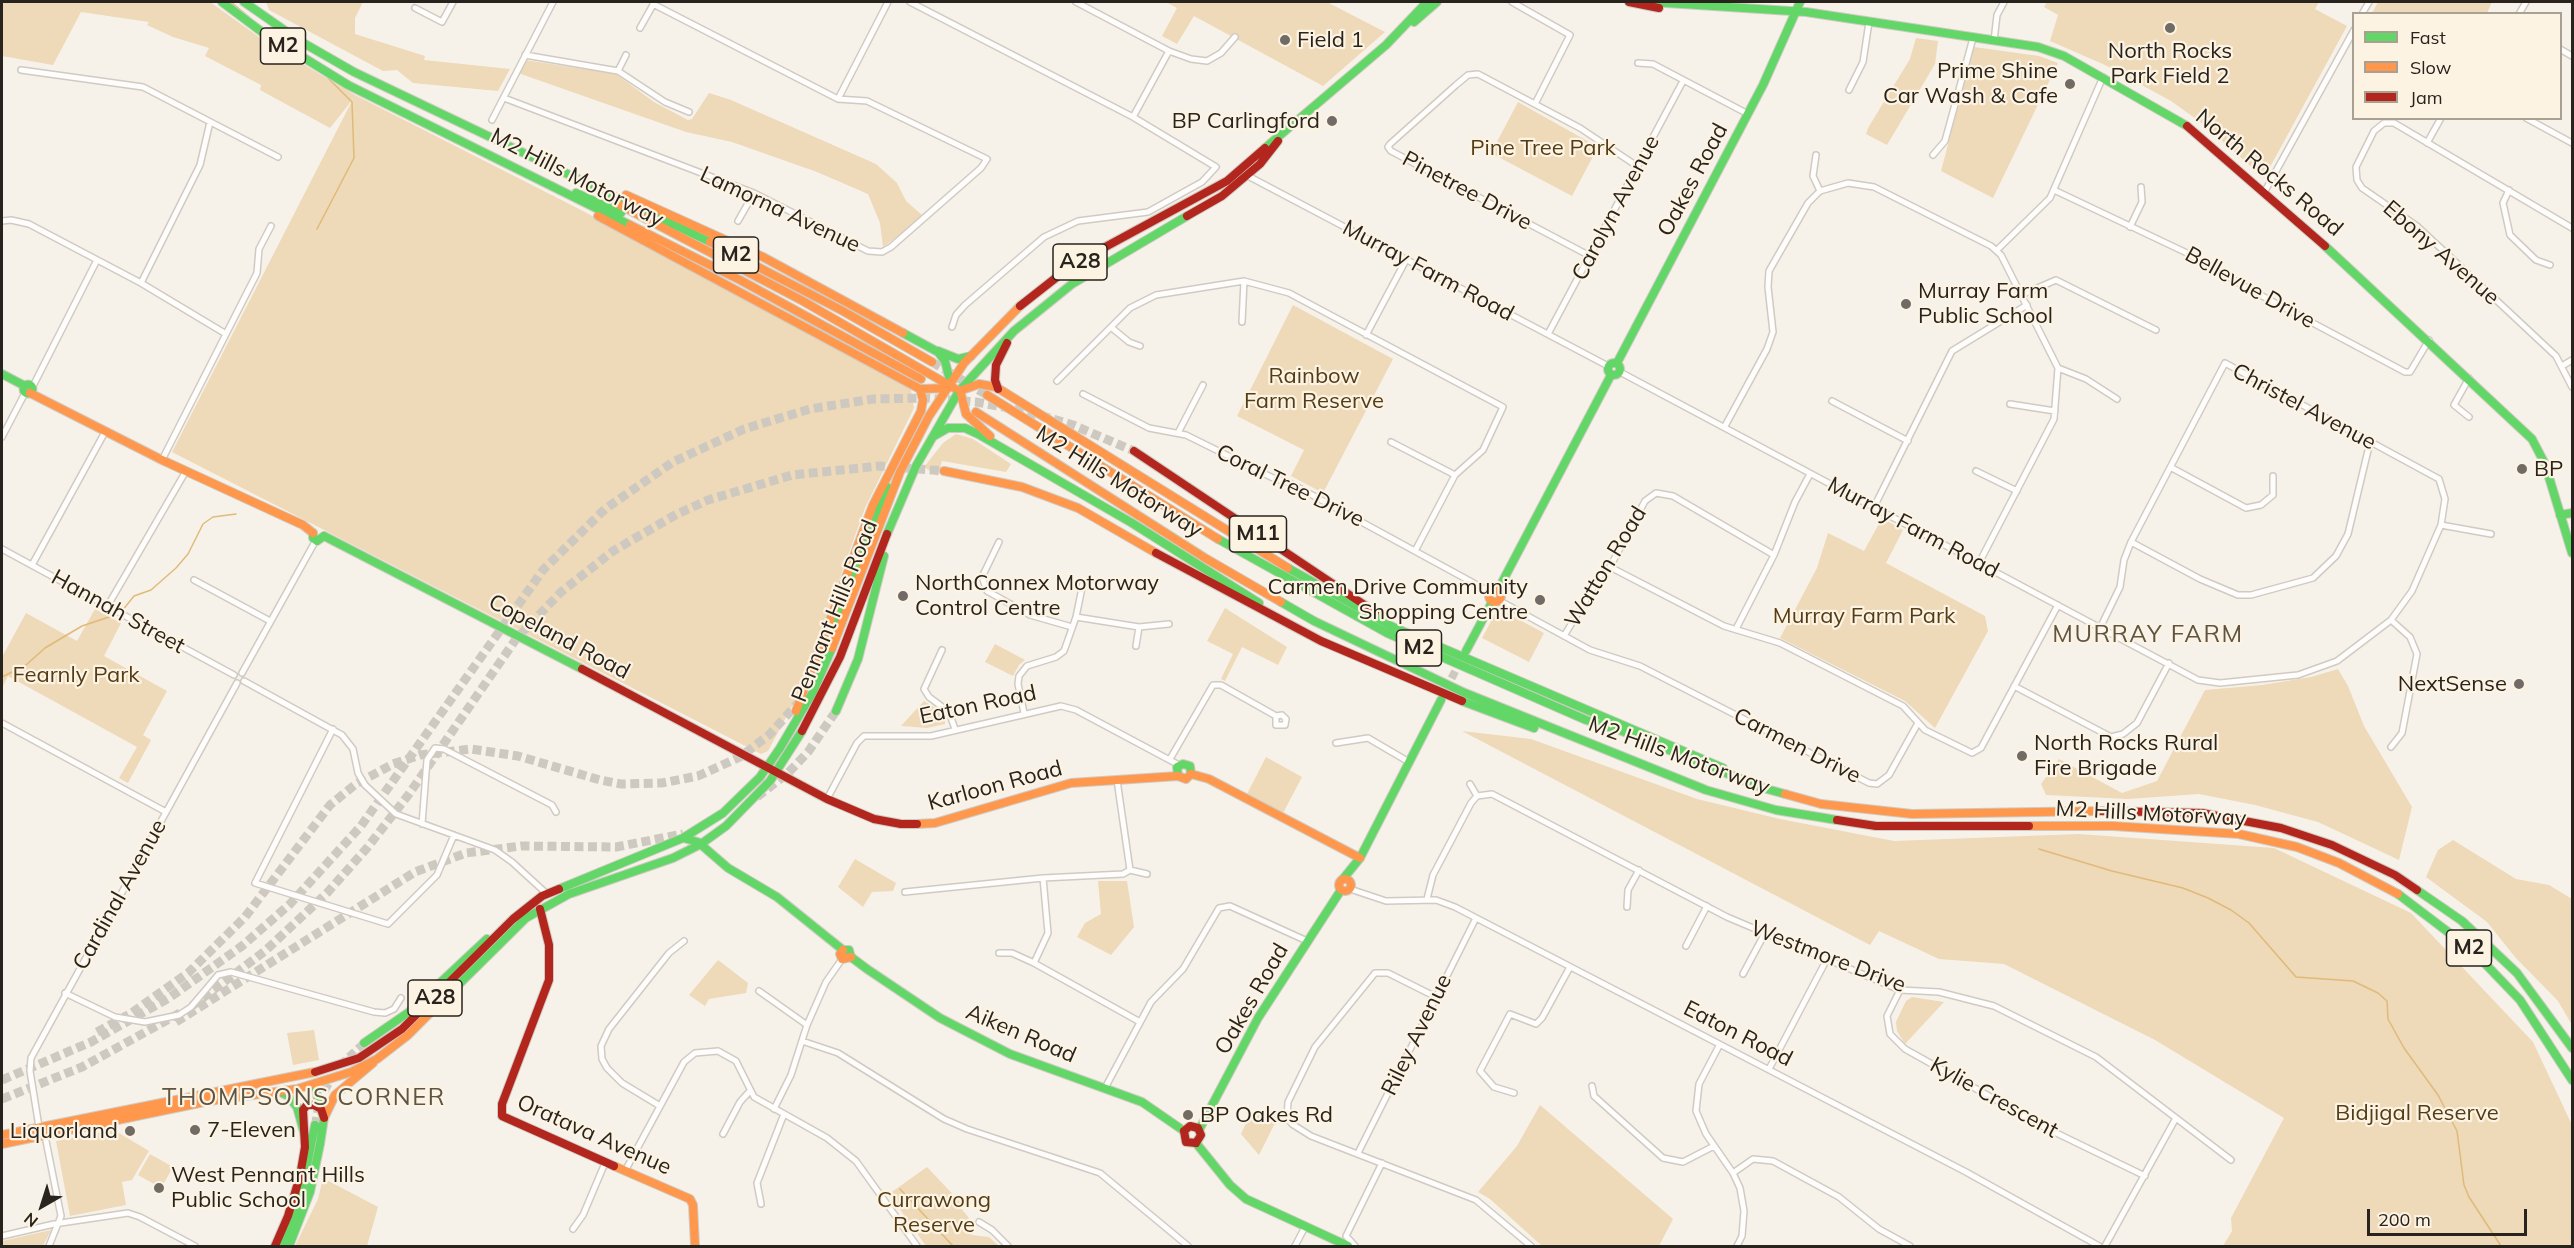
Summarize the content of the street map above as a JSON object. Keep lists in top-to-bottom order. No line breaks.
{"streets":{"main road":["M2","North Rocks Road","M2 Hills Motorway","Oakes Road","A28","M11","Pennant Hills Road","Copeland Road","Karloon Road","Aiken Road","Oratava Avenue"],"street":["Pinetree Drive","Carolyn Avenue","Lamorna Avenue","Ebony Avenue","Murray Farm Road","Bellevue Drive","Christel Avenue","Coral Tree Drive","Watton Road","Hannah Street","Eaton Road","Carmen Drive","Cardinal Avenue","Westmore Drive","Riley Avenue","Kylie Crescent"]},"crossings":[["M2","M2 Hills Motorway"],["M2","M11"],["M2","Pennant Hills Road"],["North Rocks Road","Oakes Road"],["North Rocks Road","Bellevue Drive"],["M2 Hills Motorway","M11"],["Oakes Road","Eaton Road"],["Oakes Road","Aiken Road"],["Pinetree Drive","Carolyn Avenue"],["Carolyn Avenue","Murray Farm Road"],["Murray Farm Road","Christel Avenue"],["Murray Farm Road","Pennant Hills Road"],["Watton Road","Carmen Drive"],["Pennant Hills Road","Copeland Road"],["Pennant Hills Road","Cardinal Avenue"],["Pennant Hills Road","Aiken Road"],["Pennant Hills Road","Oratava Avenue"],["Eaton Road","Karloon Road"],["Eaton Road","Riley Avenue"],["Westmore Drive","Kylie Crescent"]],"districts":["MURRAY FARM","THOMPSONS CORNER"],"parks":["Pine Tree Park","Rainbow Farm Reserve","Murray Farm Park","Fearnly Park","Bidjigal Reserve","Currawong Reserve"],"places":["North Rocks Park Field 2","Field 1","Prime Shine Car Wash & Cafe","BP Carlingford","Murray Farm Public School","BP","NorthConnex Motorway Control Centre","Carmen Drive Community Shopping Centre","NextSense","North Rocks Rural Fire Brigade","BP Oakes Rd","7-Eleven","Liquorland","West Pennant Hills Public School"],"legend":["Fast","Slow","Jam"],"scale_bar":"200 m","north":"bottom left"}
